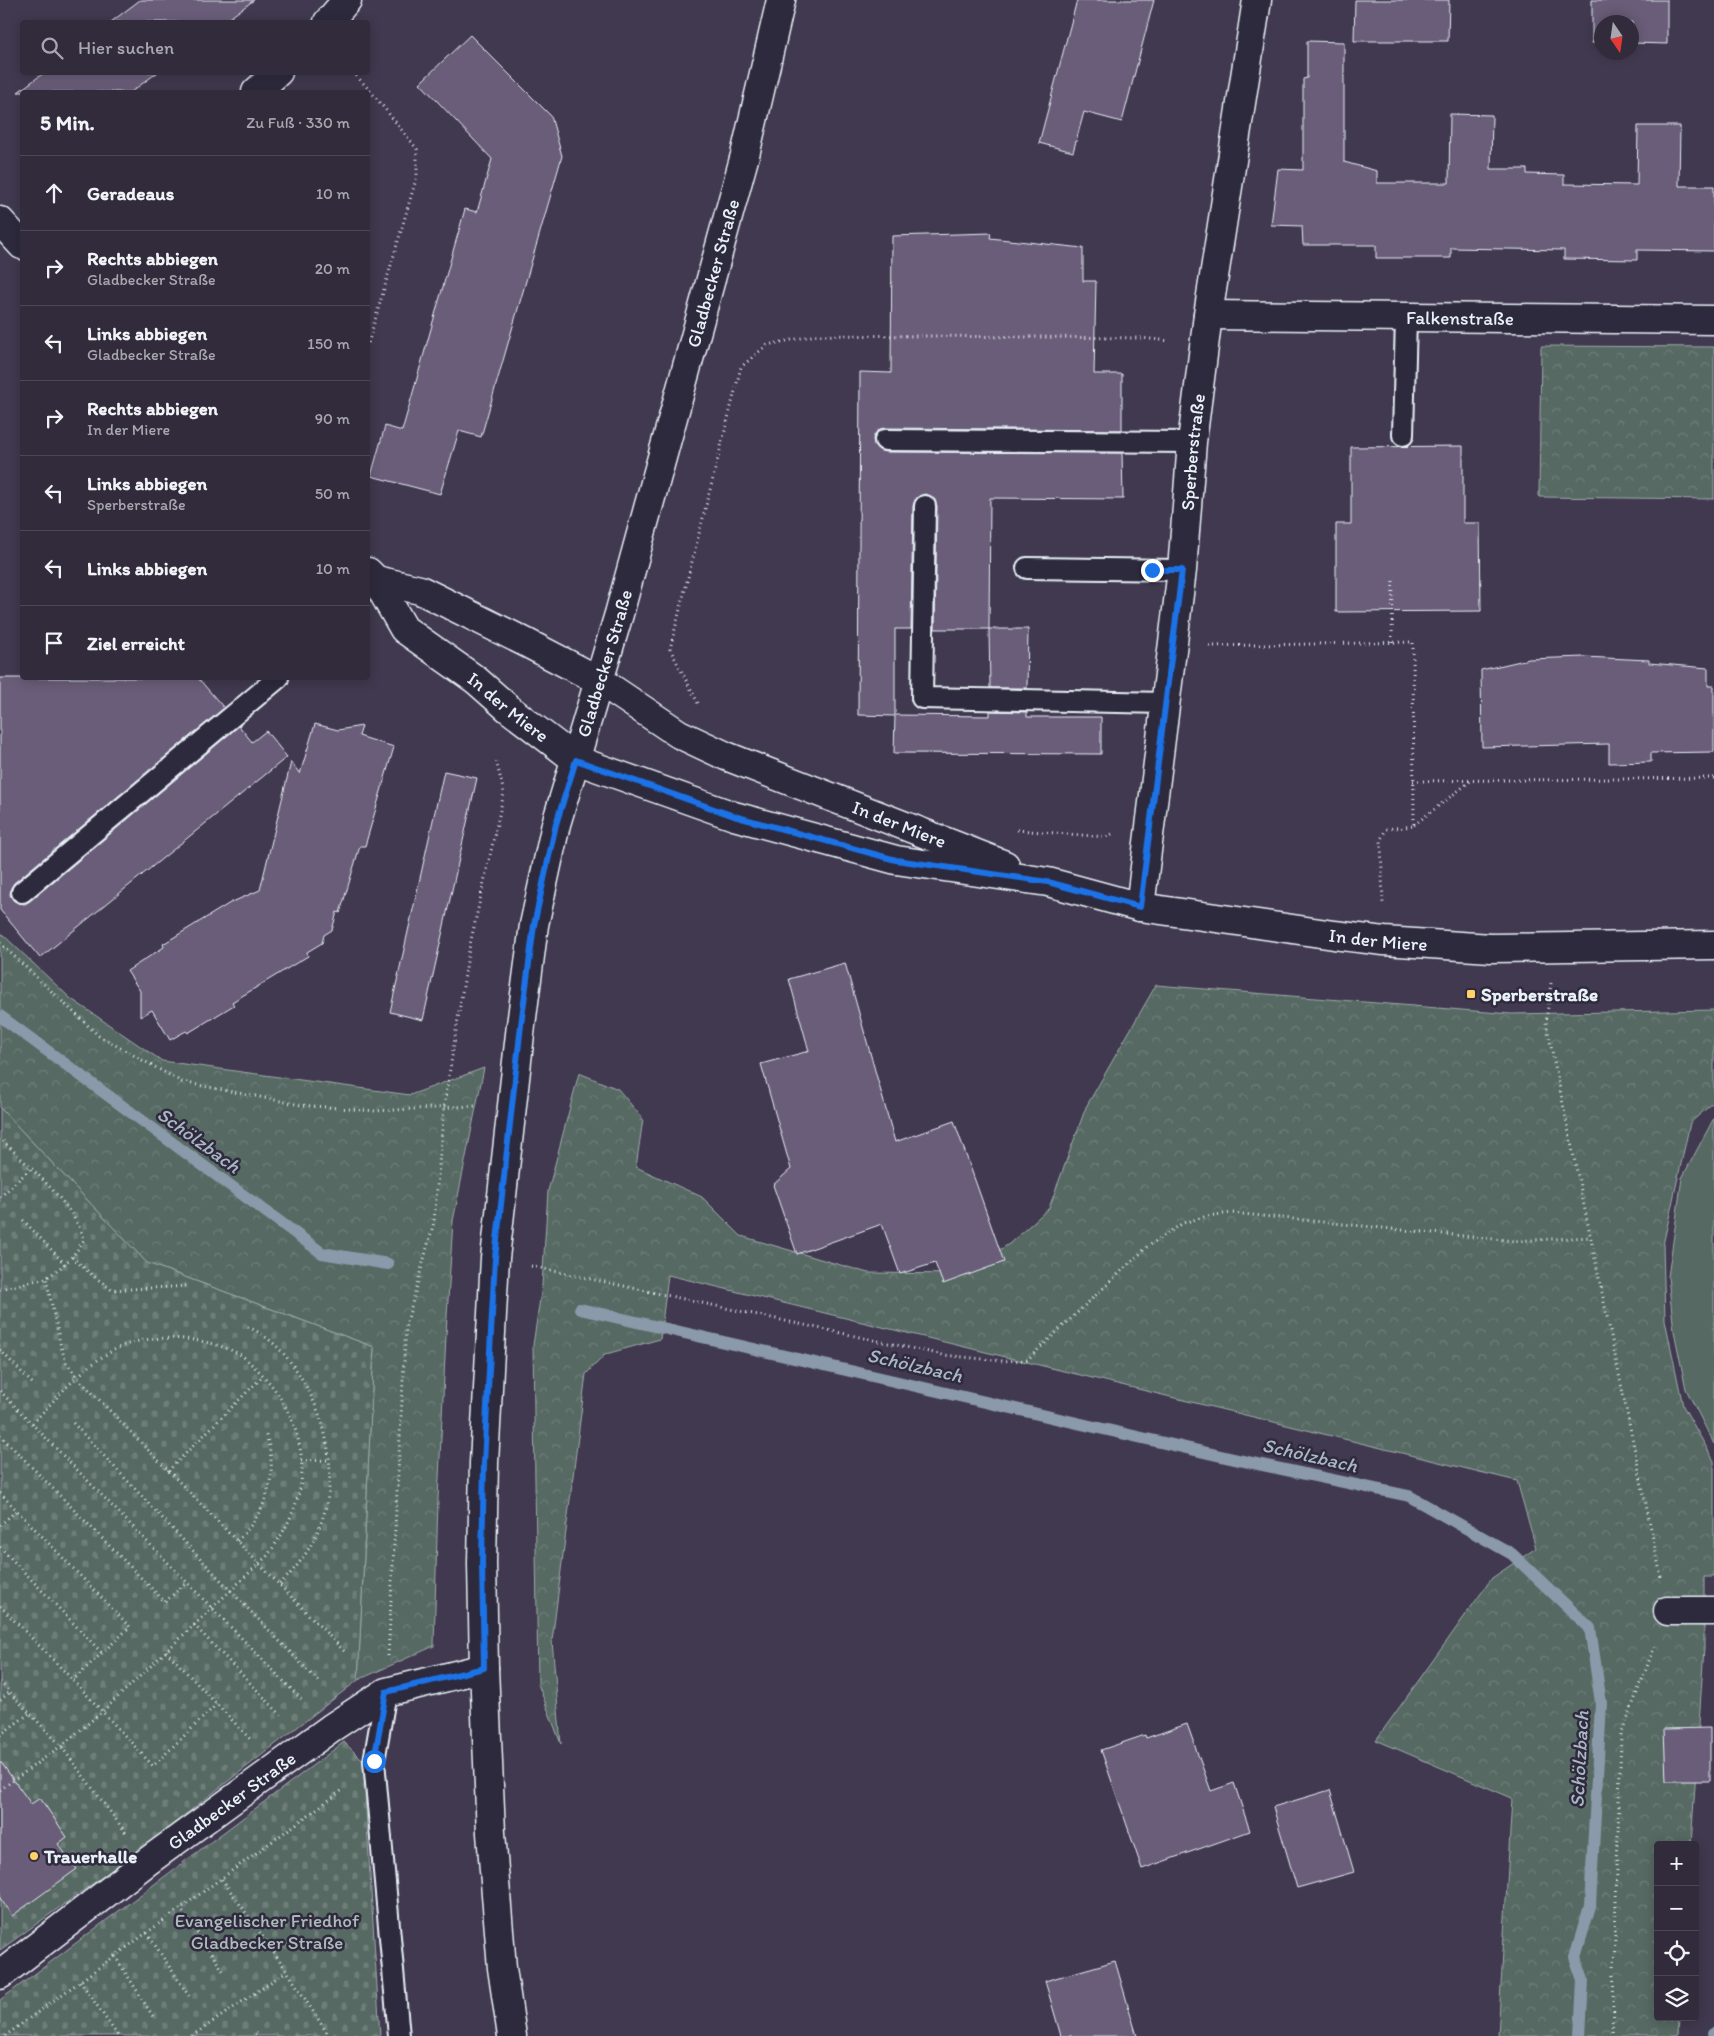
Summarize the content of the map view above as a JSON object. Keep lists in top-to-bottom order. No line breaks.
{"streets":{"street":["Gladbecker Straße","Falkenstraße","Sperberstraße","In der Miere"]},"crossings":[["Gladbecker Straße","In der Miere"],["Falkenstraße","Sperberstraße"],["Sperberstraße","In der Miere"]],"water":["Schölzbach"],"parks":["Evangelischer Friedhof Gladbecker Straße"],"places":{"transit":["Sperberstraße"],"other":["Trauerhalle"]},"north":"bottom","page":{"search":"Hier suchen","heading":["5 Min.","Zu Fuß · 330 m"],"list":[["Geradeaus","10 m"],["Rechts abbiegen","Gladbecker Straße","20 m"],["Links abbiegen","Gladbecker Straße","150 m"],["Rechts abbiegen","In der Miere","90 m"],["Links abbiegen","Sperberstraße","50 m"],["Links abbiegen","10 m"],"Ziel erreicht"],"map_buttons":["+","−"]}}
